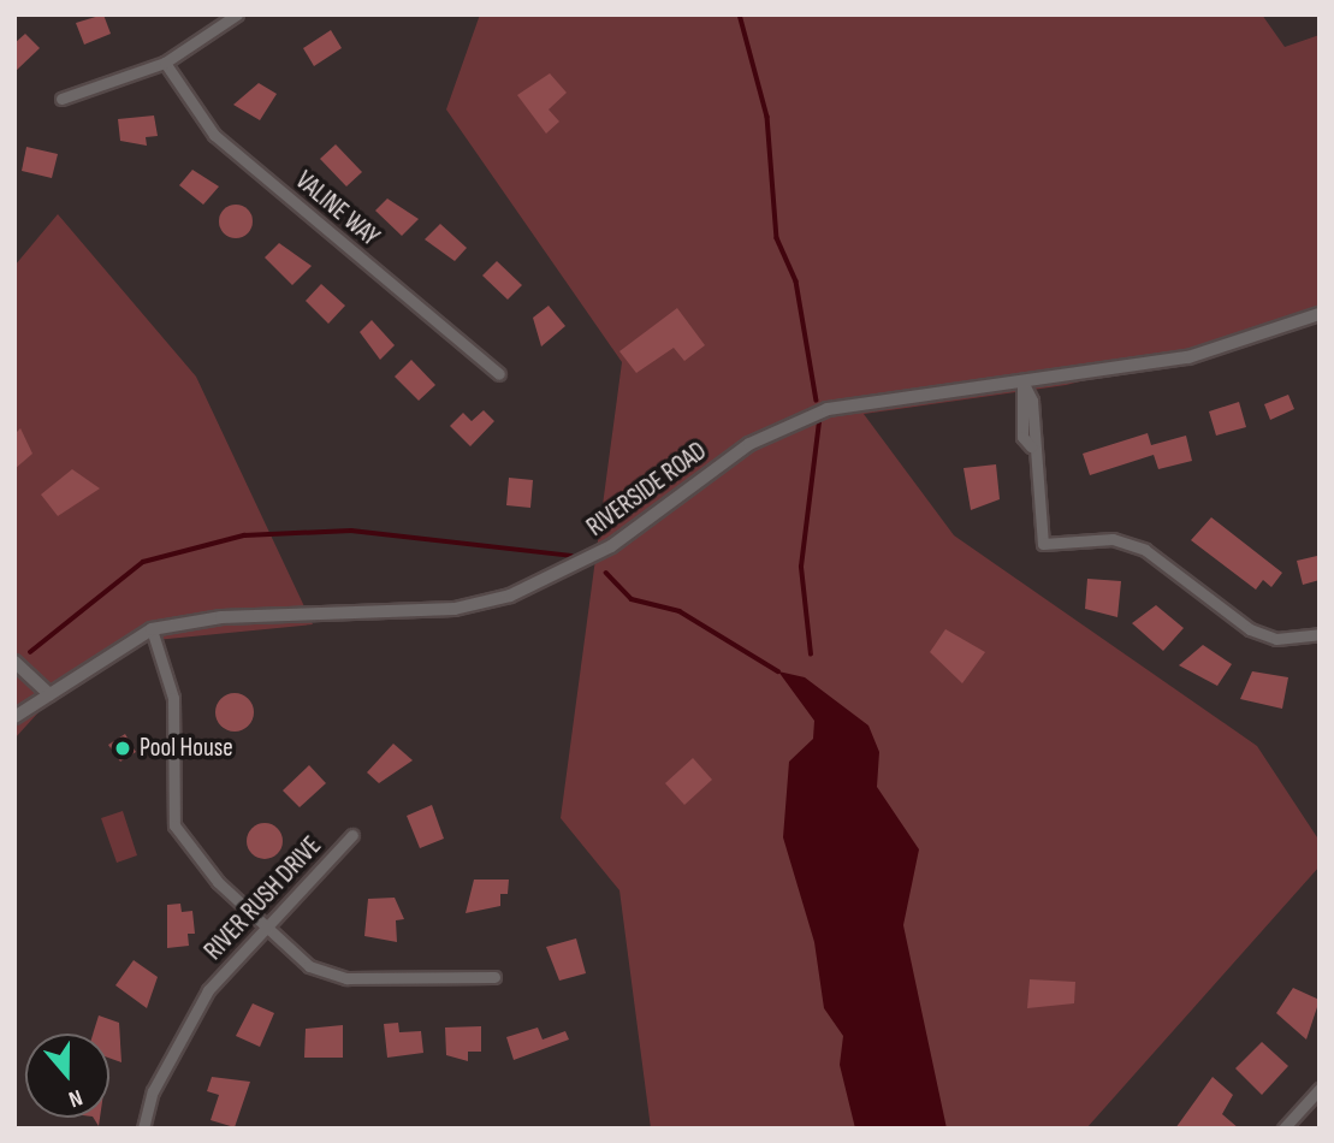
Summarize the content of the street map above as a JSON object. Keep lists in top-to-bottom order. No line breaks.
{"streets":{"street":["VALINE WAY","RIVERSIDE ROAD","RIVER RUSH DRIVE"]},"places":["Pool House"],"north":"bottom"}
